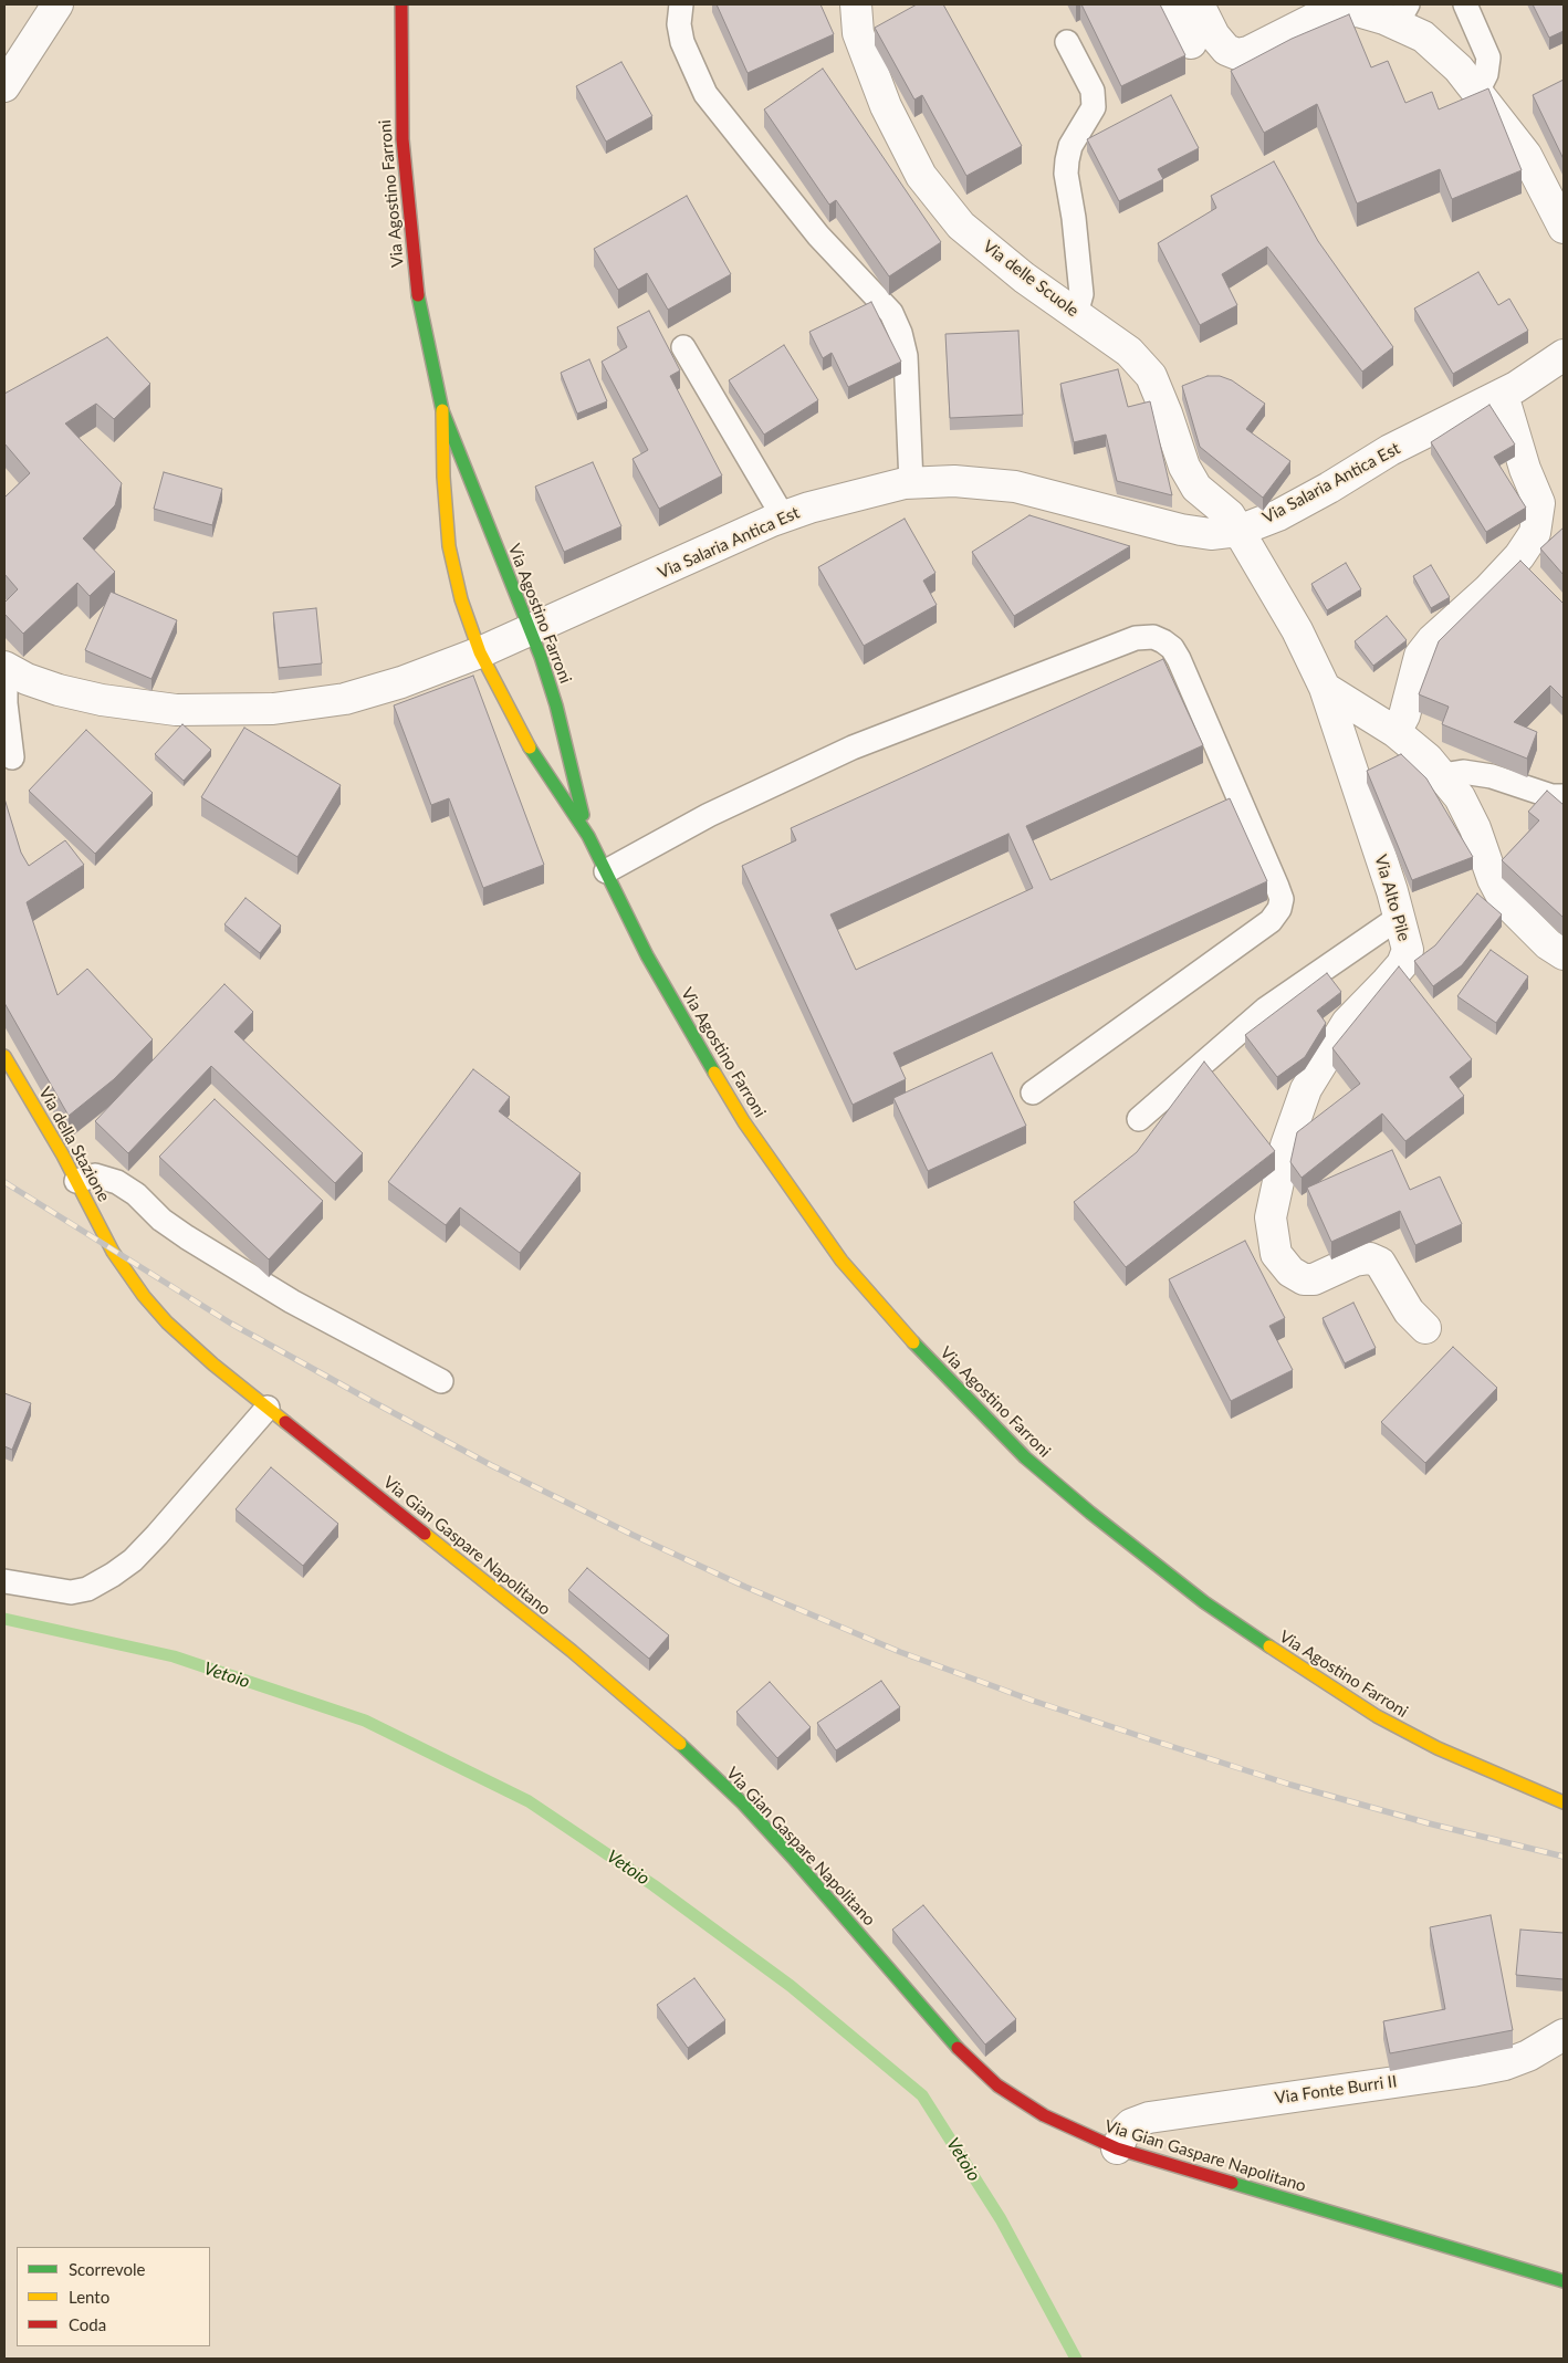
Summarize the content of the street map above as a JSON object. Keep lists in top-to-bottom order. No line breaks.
{"streets":{"street":["Via Agostino Farroni","Via delle Scuole","Via Salaria Antica Est","Via Alto Pile","Via della Stazione","Via Gian Gaspare Napolitano","Via Fonte Burri II"]},"crossings":[["Via Agostino Farroni","Via Salaria Antica Est"],["Via delle Scuole","Via Salaria Antica Est"],["Via delle Scuole","Via Alto Pile"],["Via Salaria Antica Est","Via Alto Pile"],["Via della Stazione","Via Gian Gaspare Napolitano"],["Via Gian Gaspare Napolitano","Via Fonte Burri II"]],"water":["Vetoio"],"legend":["Scorrevole","Lento","Coda"]}
